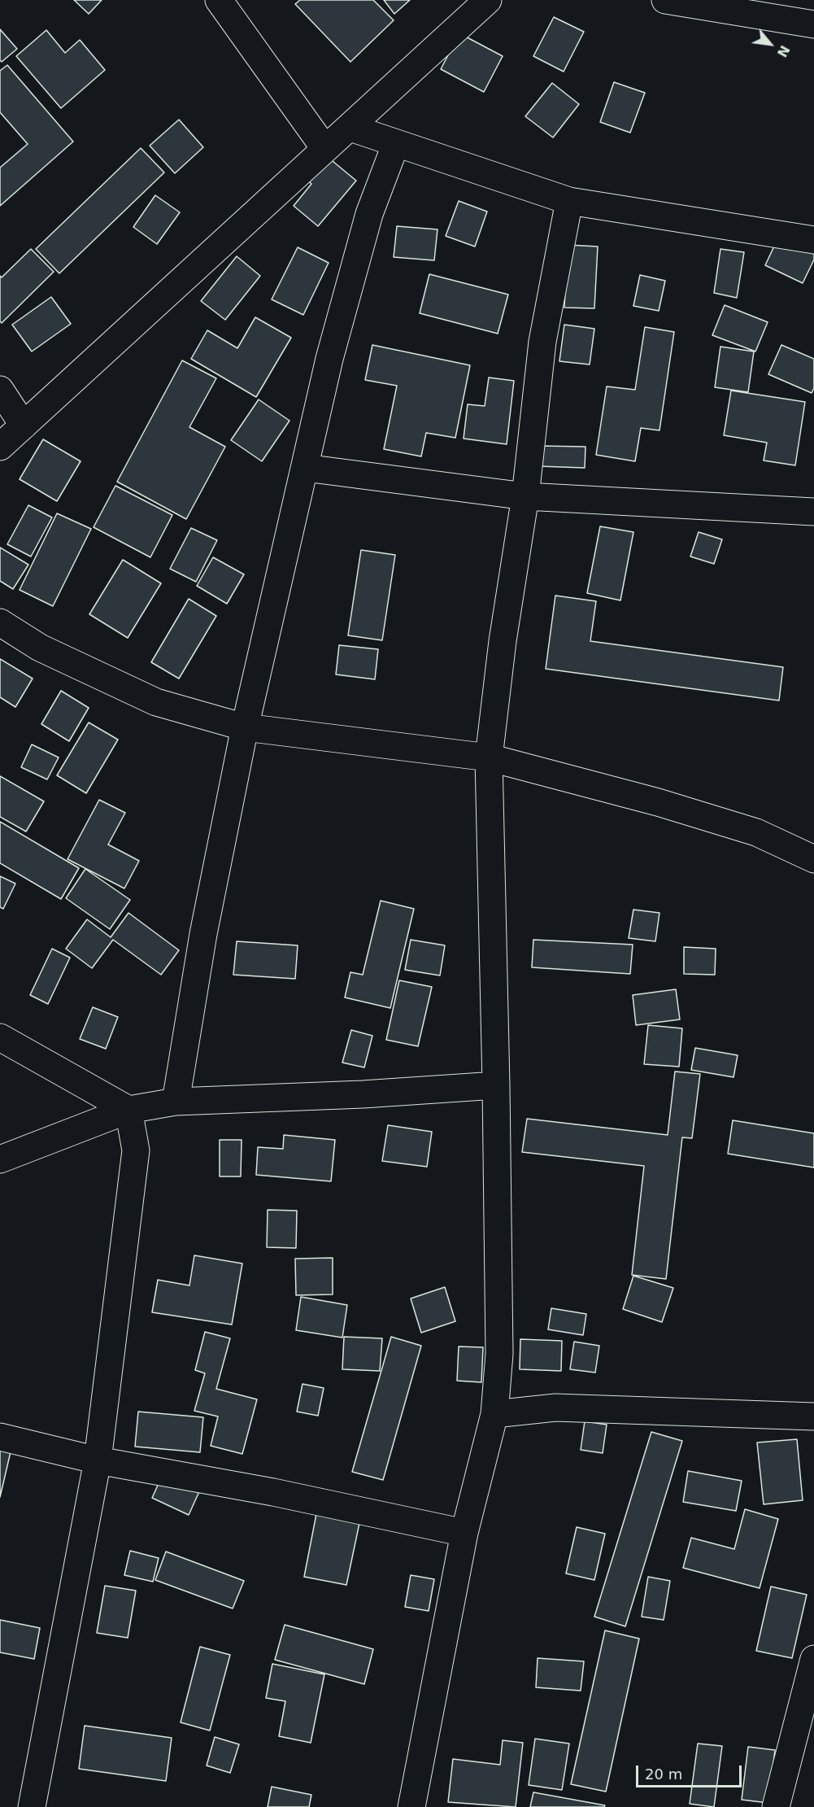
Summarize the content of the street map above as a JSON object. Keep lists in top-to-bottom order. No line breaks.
{"scale_bar":"20 m","north":"bottom right"}
